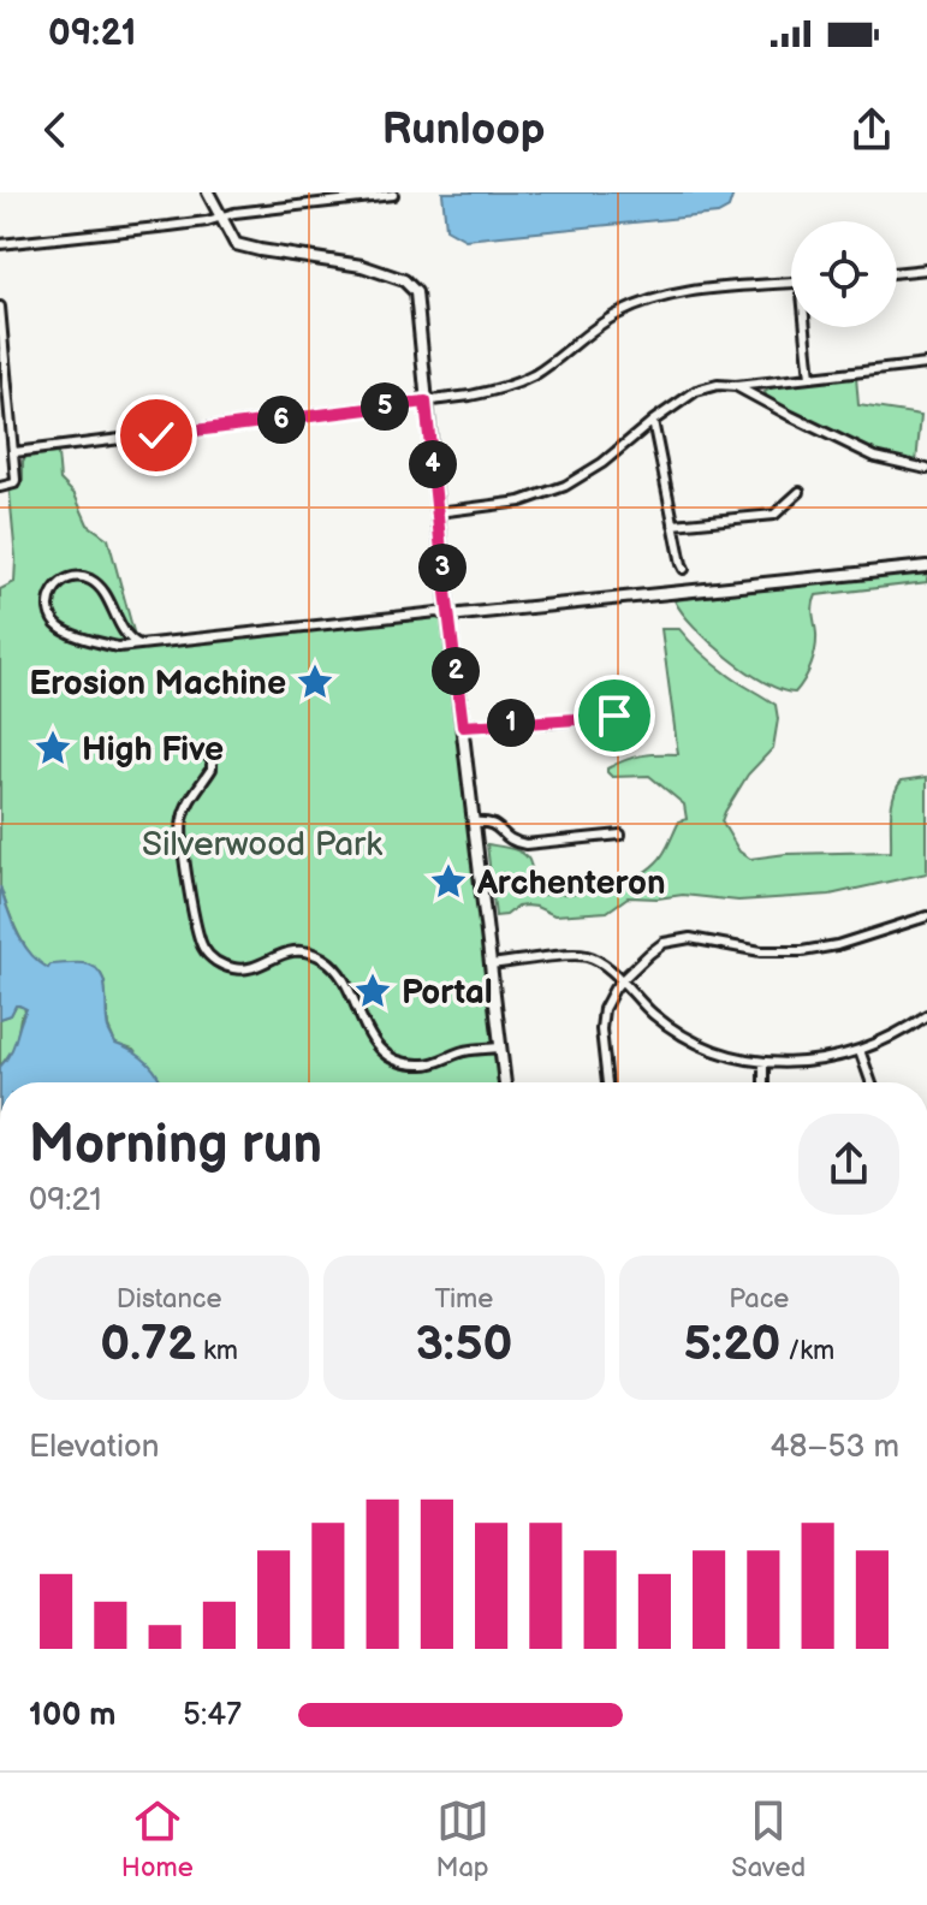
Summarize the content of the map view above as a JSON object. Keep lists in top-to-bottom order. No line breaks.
{"parks":["Silverwood Park"],"places":{"place":["Erosion Machine","High Five","Archenteron","Portal"]},"page":{"status":"09:21","header":"Runloop","pins":["5","6","4","3","2","1"],"heading":["Morning run","09:21"],"stats":[["Distance","0.72 km"],["Time","3:50"],["Pace","5:20 /km"]],"chart":["Elevation","48–53 m"],"list":[{"name":"100 m","note":"5:47"}],"tabs":["Home","Map","Saved"]}}
